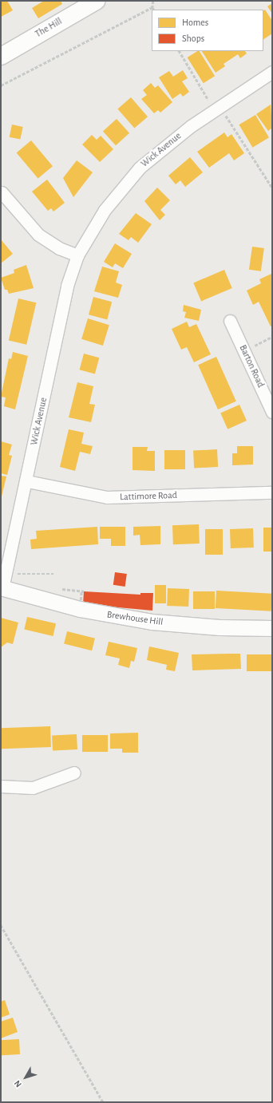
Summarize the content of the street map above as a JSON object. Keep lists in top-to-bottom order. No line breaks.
{"streets":{"main road":["The Hill"],"street":["Wick Avenue","Barton Road","Lattimore Road","Brewhouse Hill"]},"crossings":[["Wick Avenue","Lattimore Road"],["Wick Avenue","Brewhouse Hill"]],"legend":["Homes","Shops"],"north":"bottom left"}
